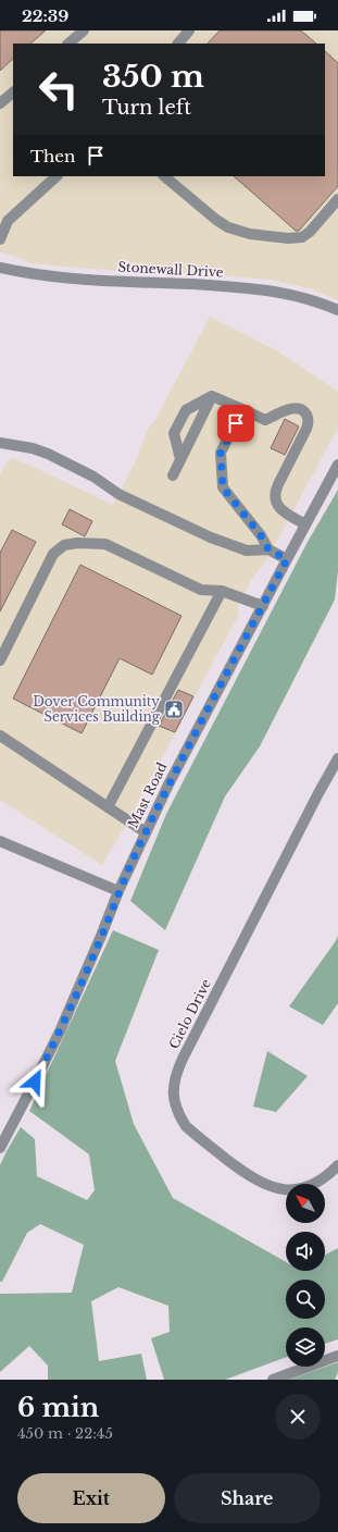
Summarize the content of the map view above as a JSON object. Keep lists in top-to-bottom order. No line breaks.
{"streets":{"street":["Stonewall Drive","Mast Road","Cielo Drive"]},"places":{"public building":["Dover Community Services Building"]},"north":"top left","page":{"status":"22:39","turn":["350 m","Turn left"],"then":"Then","heading":["6 min","450 m · 22:45"],"buttons":["Exit","Share"]}}
